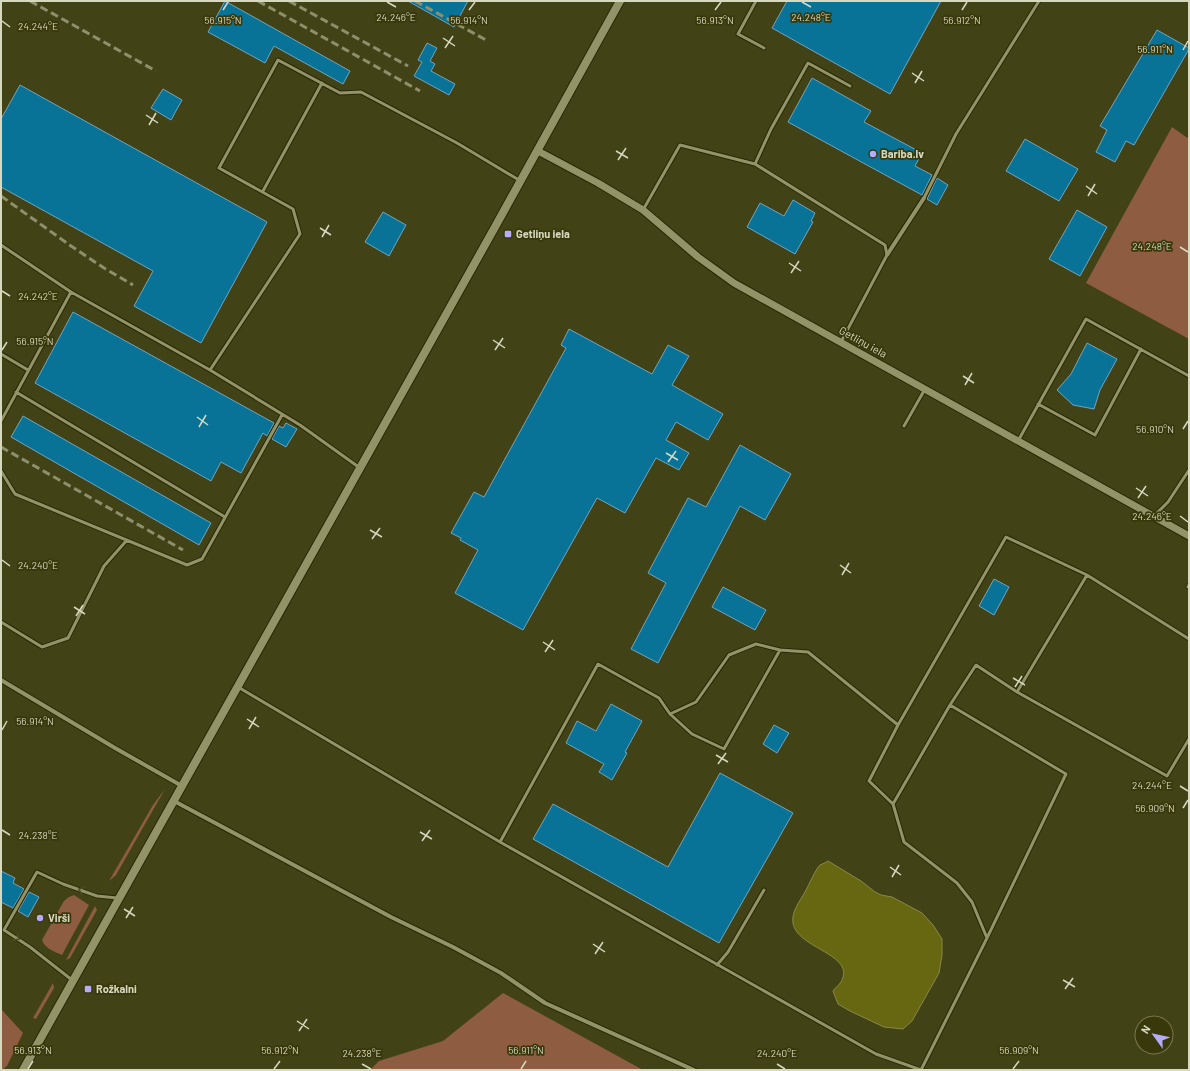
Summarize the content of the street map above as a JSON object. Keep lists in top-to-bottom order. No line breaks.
{"streets":{"street":["Getliņu iela"]},"places":{"other":["Bariba.lv","Virši"],"transit":["Getliņu iela","Rožkalni"]},"north":"top left","coordinates":["24.246°E","24.248°E","56.915°N","56.914°N","56.913°N","56.912°N","24.244°E","56.911°N","24.242°E","56.910°N","24.240°E","56.909°N","24.238°E"]}
